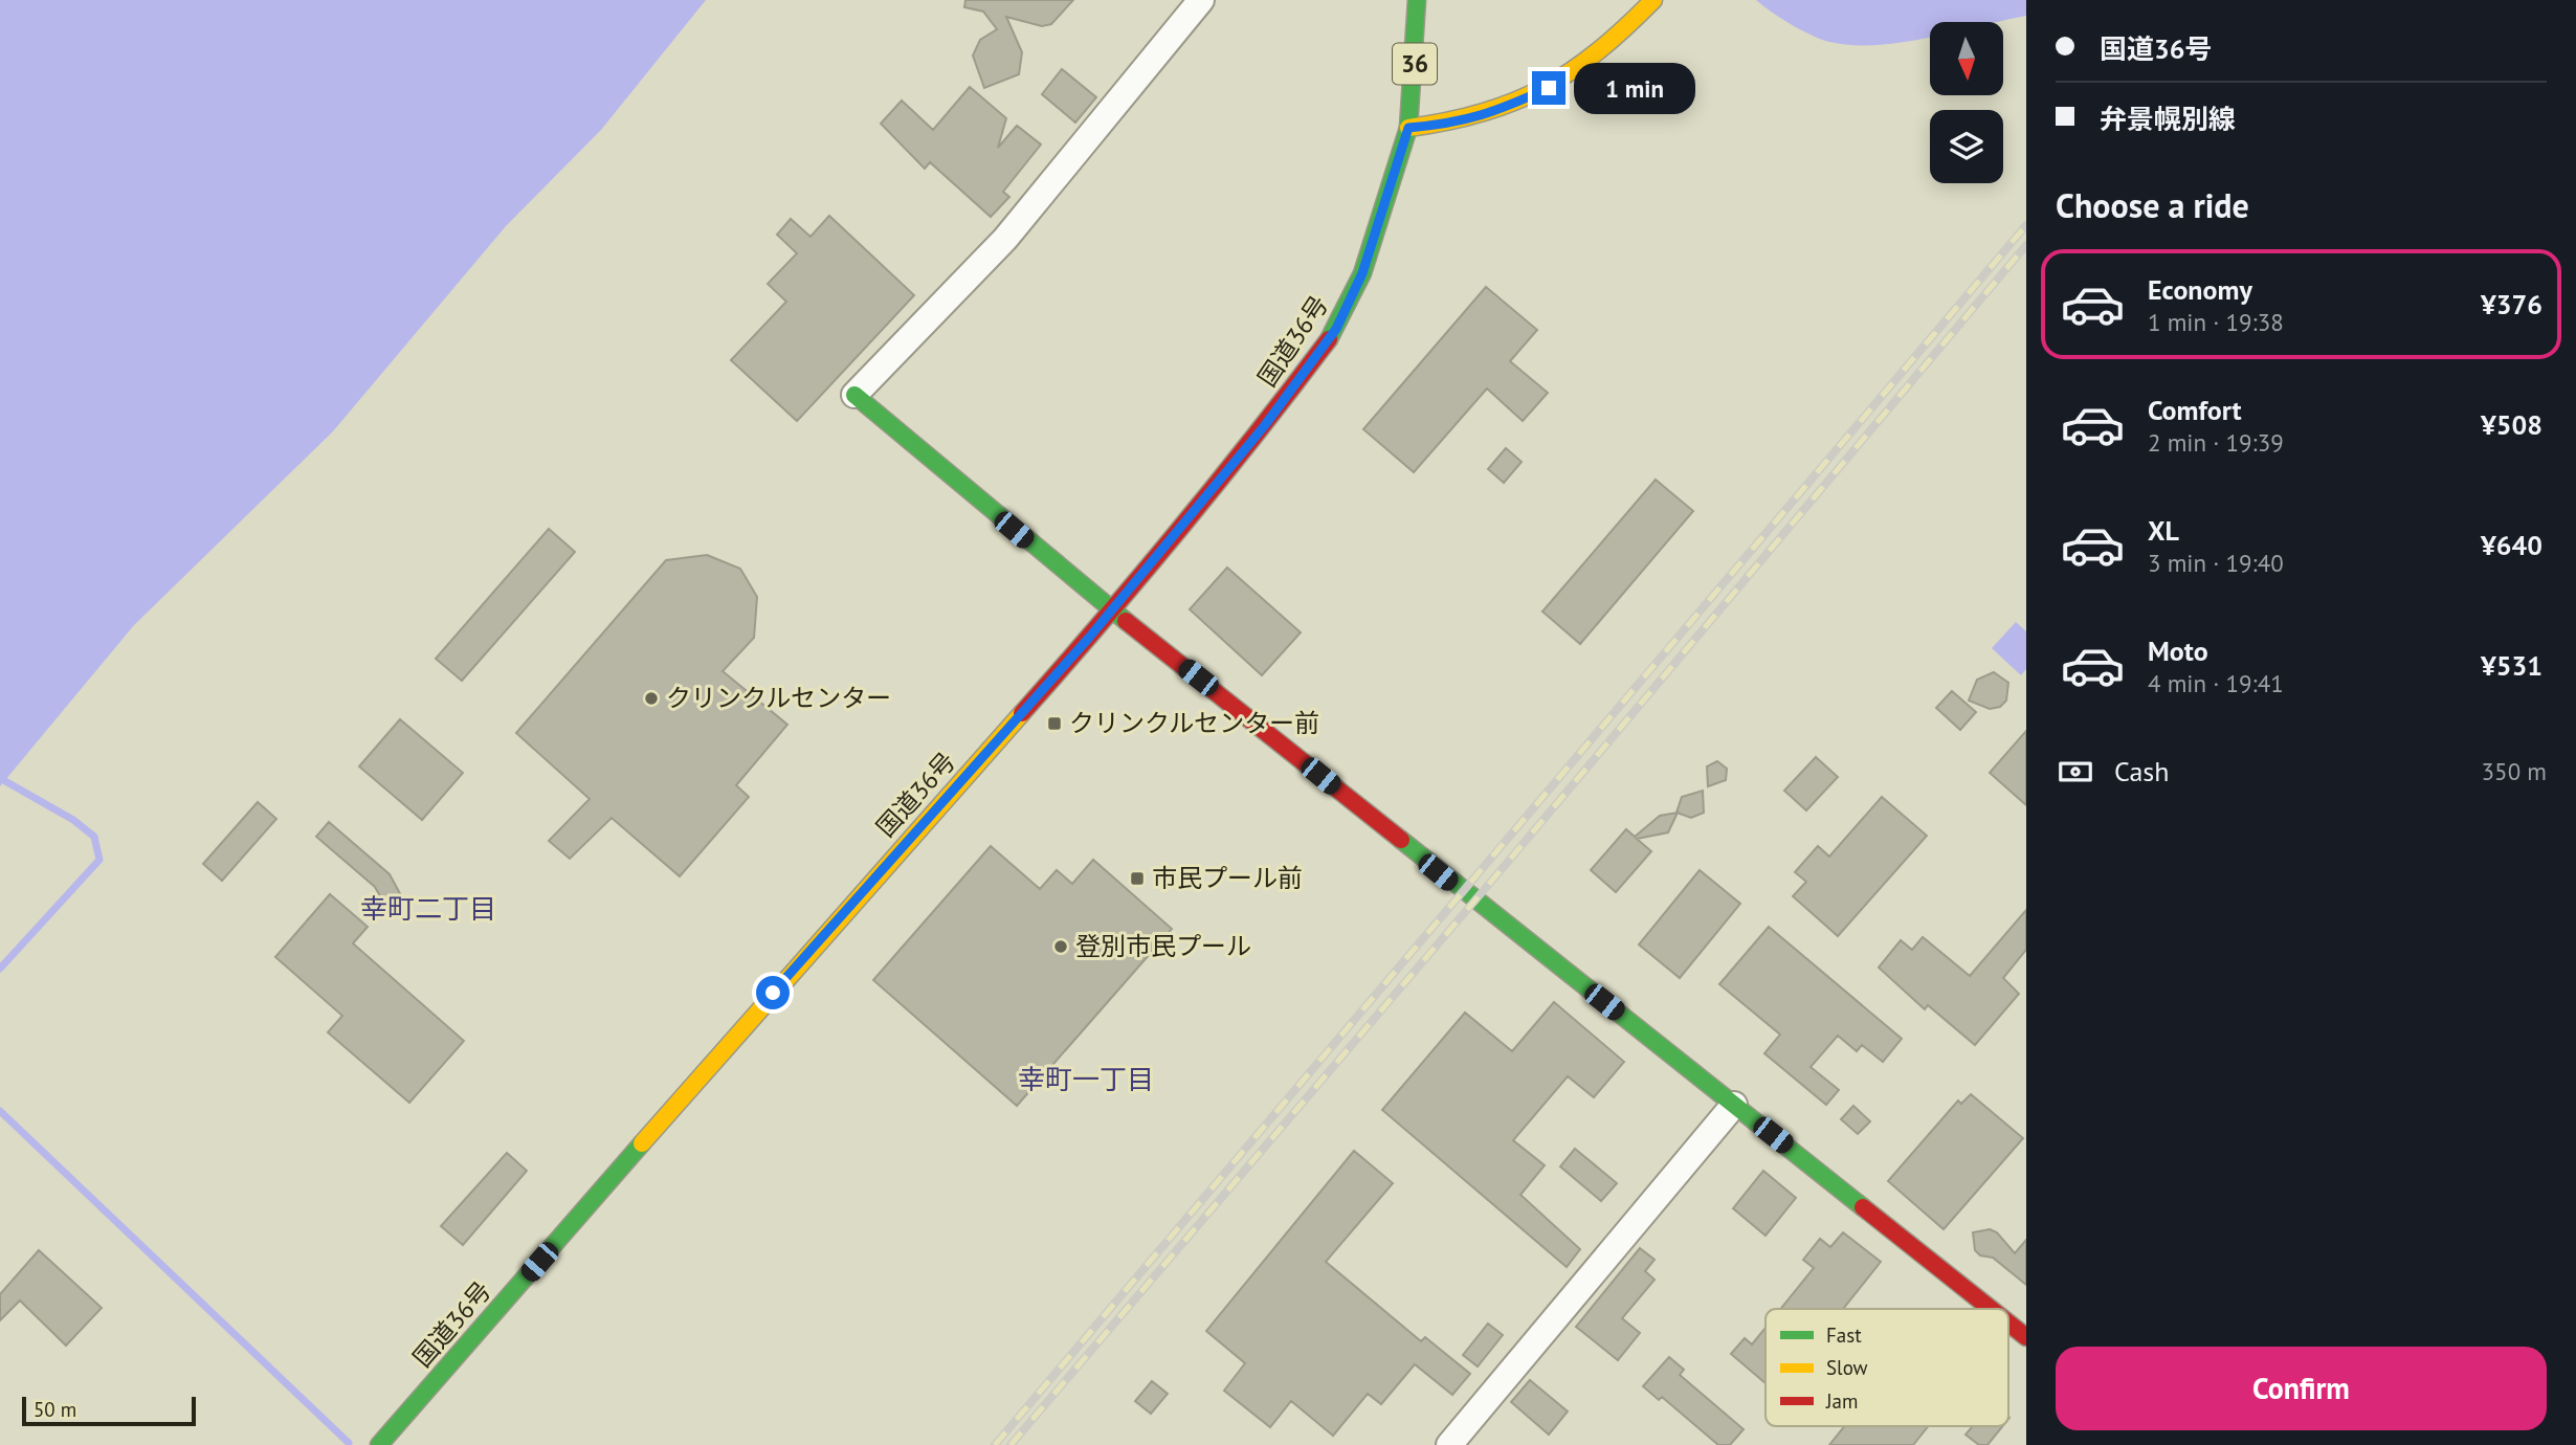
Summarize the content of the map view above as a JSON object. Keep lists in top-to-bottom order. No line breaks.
{"streets":{"main road":["36","国道36号"]},"crossings":[["36","国道36号"]],"districts":["幸町二丁目","幸町一丁目"],"places":{"other":["クリンクルセンター","登別市民プール"],"transit":["クリンクルセンター前","市民プール前"]},"legend":["Fast","Slow","Jam"],"scale_bar":"50 m","north":"bottom","page":{"banner":["国道36号","弁景幌別線"],"bubble":"1 min","heading":"Choose a ride","list":[{"name":"Economy","note":"1 min · 19:38","value":"¥376"},{"name":"Comfort","note":"2 min · 19:39","value":"¥508"},{"name":"XL","note":"3 min · 19:40","value":"¥640"},{"name":"Moto","note":"4 min · 19:41","value":"¥531"}],"pay":["Cash","350 m"],"buttons":"Confirm","scale":"50 m"}}
